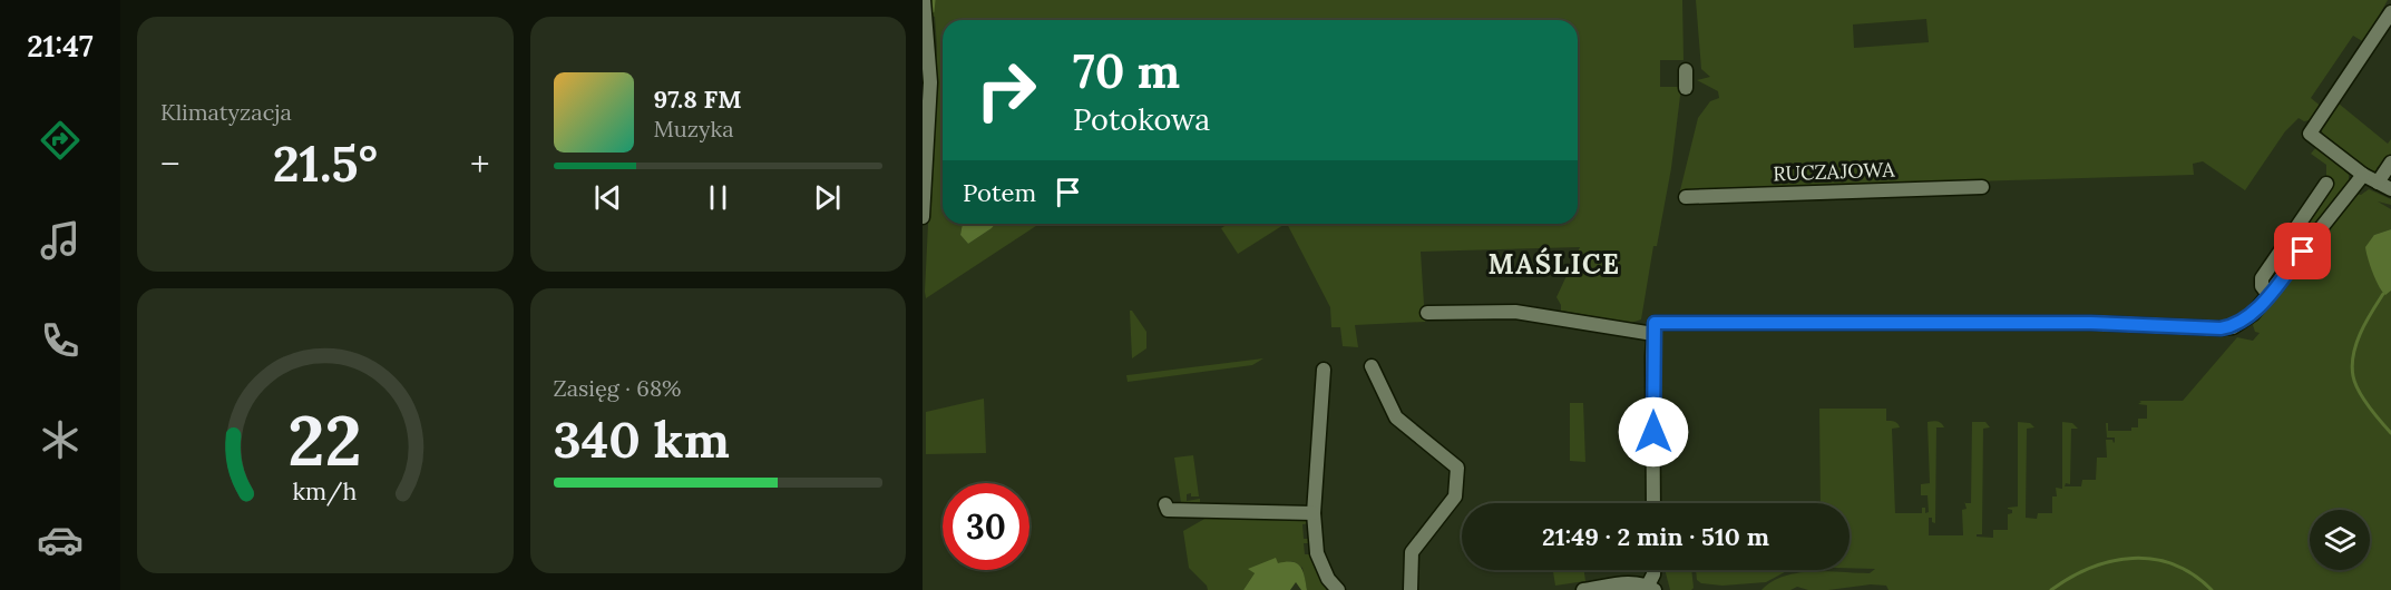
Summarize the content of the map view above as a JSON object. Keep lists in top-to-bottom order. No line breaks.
{"streets":{"street":["RUCZAJOWA"]},"districts":["MAŚLICE"],"page":{"tabs":"21:47","tile":["Klimatyzacja",["Zasięg · 68%","340 km"]],"turn":["70 m","Potokowa"],"song":["97.8 FM","Muzyka"],"heat":["−","21.5°","+"],"then":"Potem","limit":"30","trip":"21:49 · 2 min · 510 m","gauge":["22","km/h"]}}
